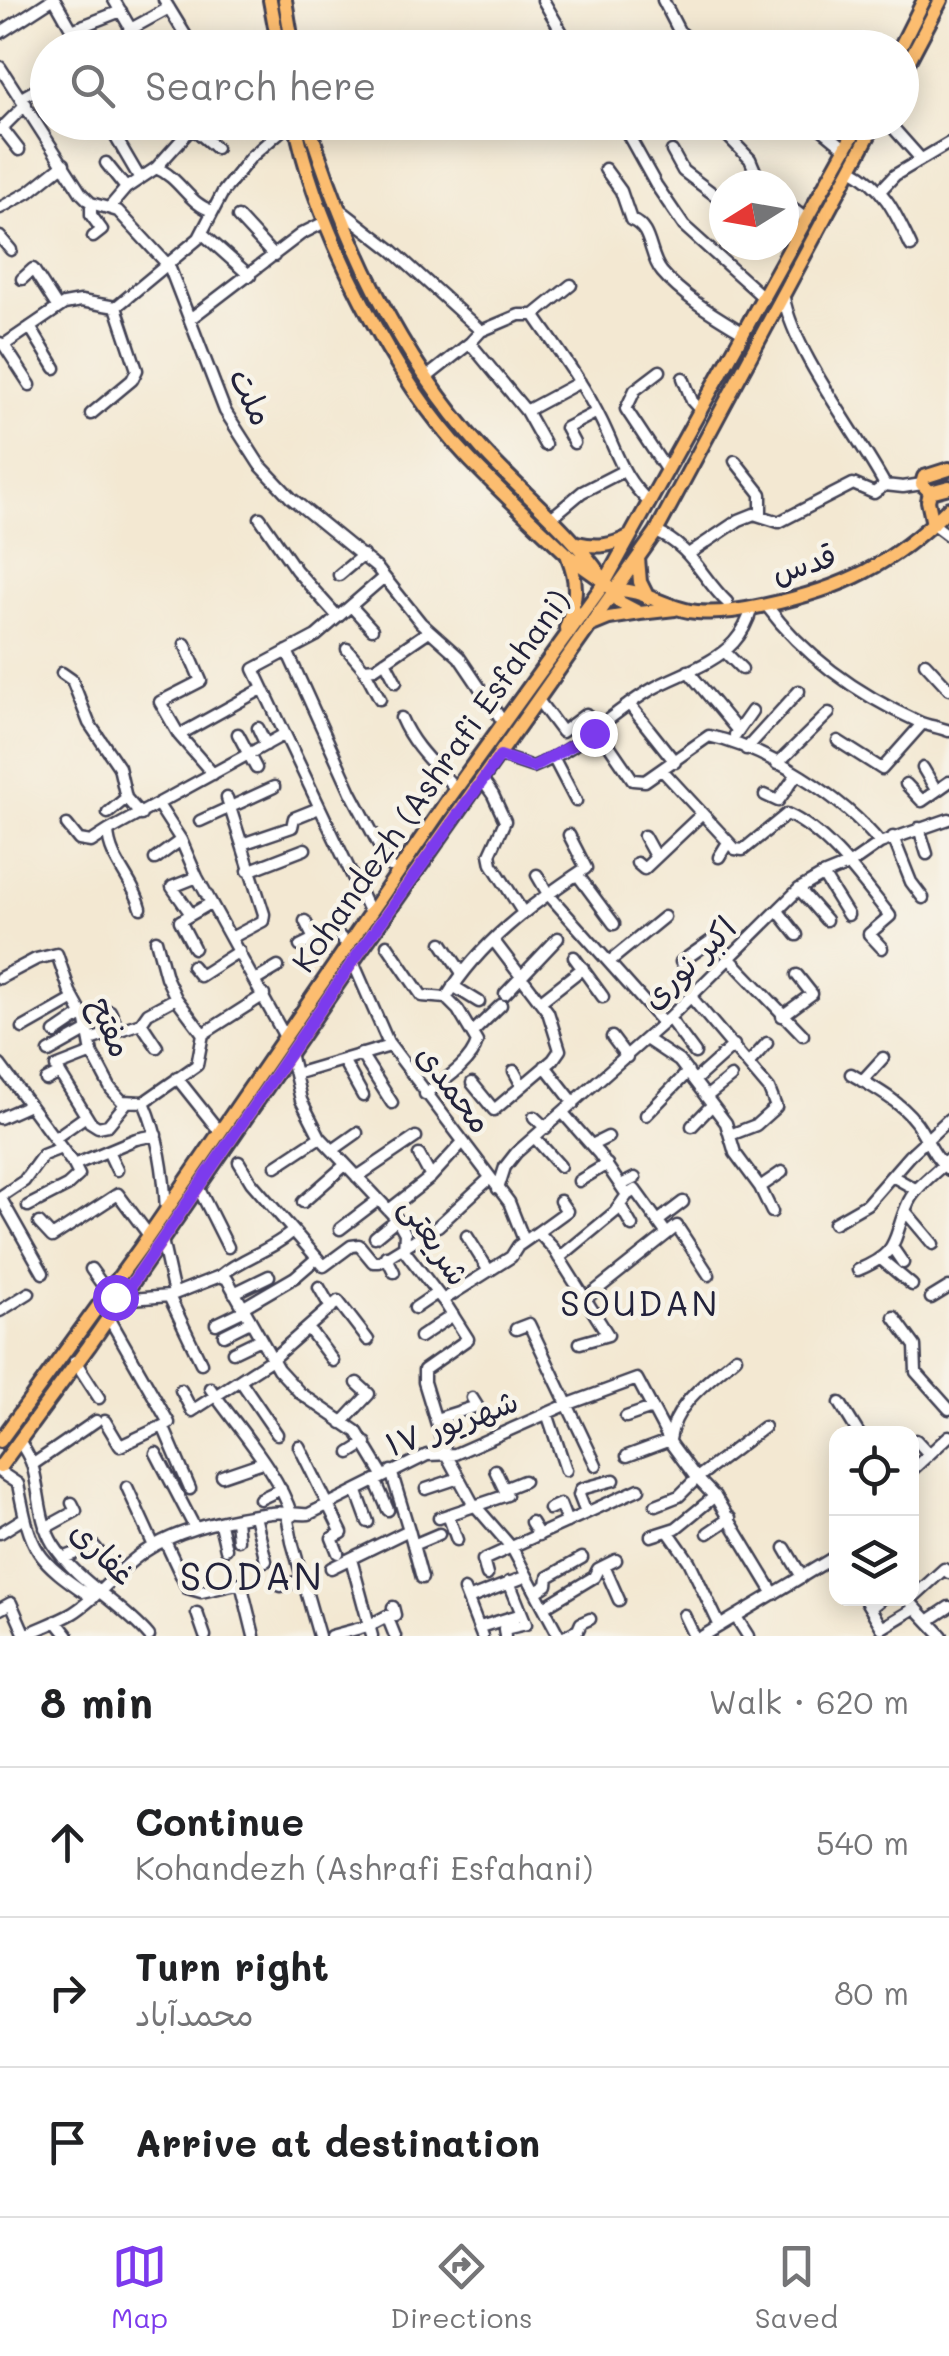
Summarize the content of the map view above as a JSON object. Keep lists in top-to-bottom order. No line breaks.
{"streets":{"main road":["قدس","Kohandezh (Ashrafi Esfahani)"],"street":["ملت","اکبر نوری","مفتح","محمدی","شریعتی","۱۷ شهریور","غفاری"]},"crossings":[["ملت","Kohandezh (Ashrafi Esfahani)"],["Kohandezh (Ashrafi Esfahani)","محمدی"],["Kohandezh (Ashrafi Esfahani)","شریعتی"],["Kohandezh (Ashrafi Esfahani)","غفاری"],["اکبر نوری","محمدی"],["۱۷ شهریور","غفاری"]],"districts":["SOUDAN","SODAN"],"north":"left","page":{"search":"Search here","heading":["8 min","Walk · 620 m"],"list":[["Continue","Kohandezh (Ashrafi Esfahani)","540 m"],["Turn right","محمدآباد","80 m"],"Arrive at destination"],"nav":["Map","Directions","Saved"]}}
